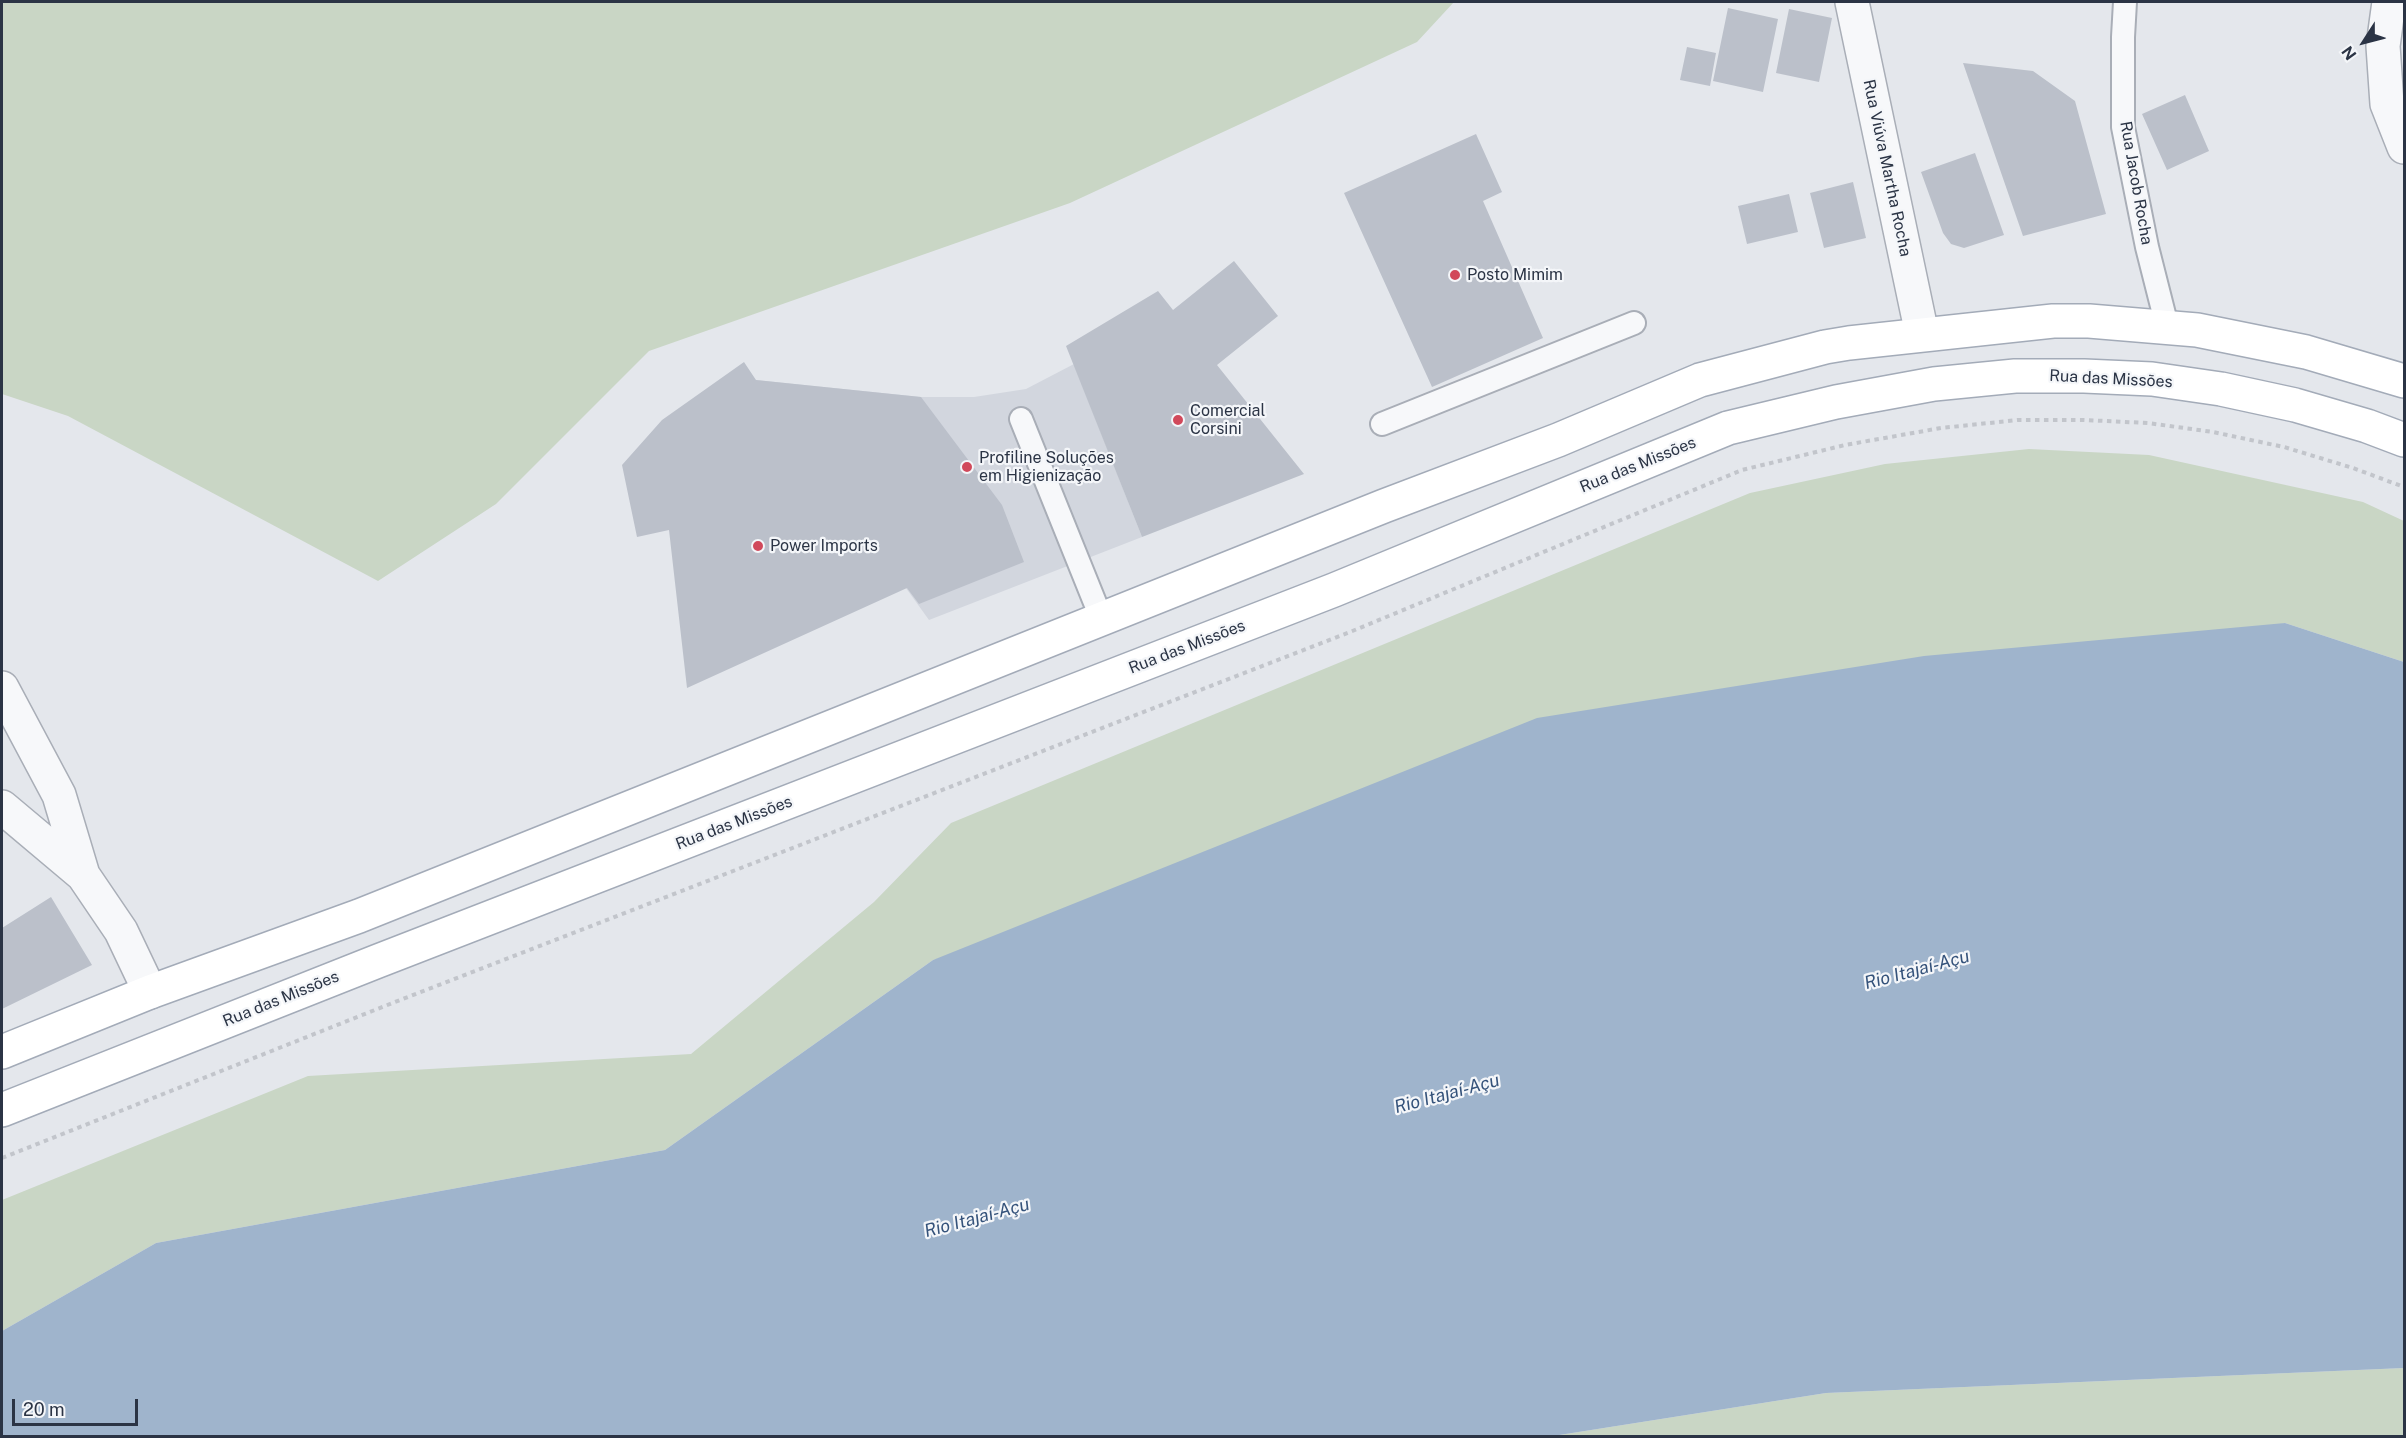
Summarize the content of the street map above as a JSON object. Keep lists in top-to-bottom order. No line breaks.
{"streets":{"main road":["Rua das Missões"],"street":["Rua Viúva Martha Rocha"],"lane":["Rua Jacob Rocha"]},"water":["Rio Itajaí-Açu"],"places":["Posto Mimim","Comercial Corsini","Profiline Soluções em Higienização","Power Imports"],"scale_bar":"20 m","north":"bottom left"}
